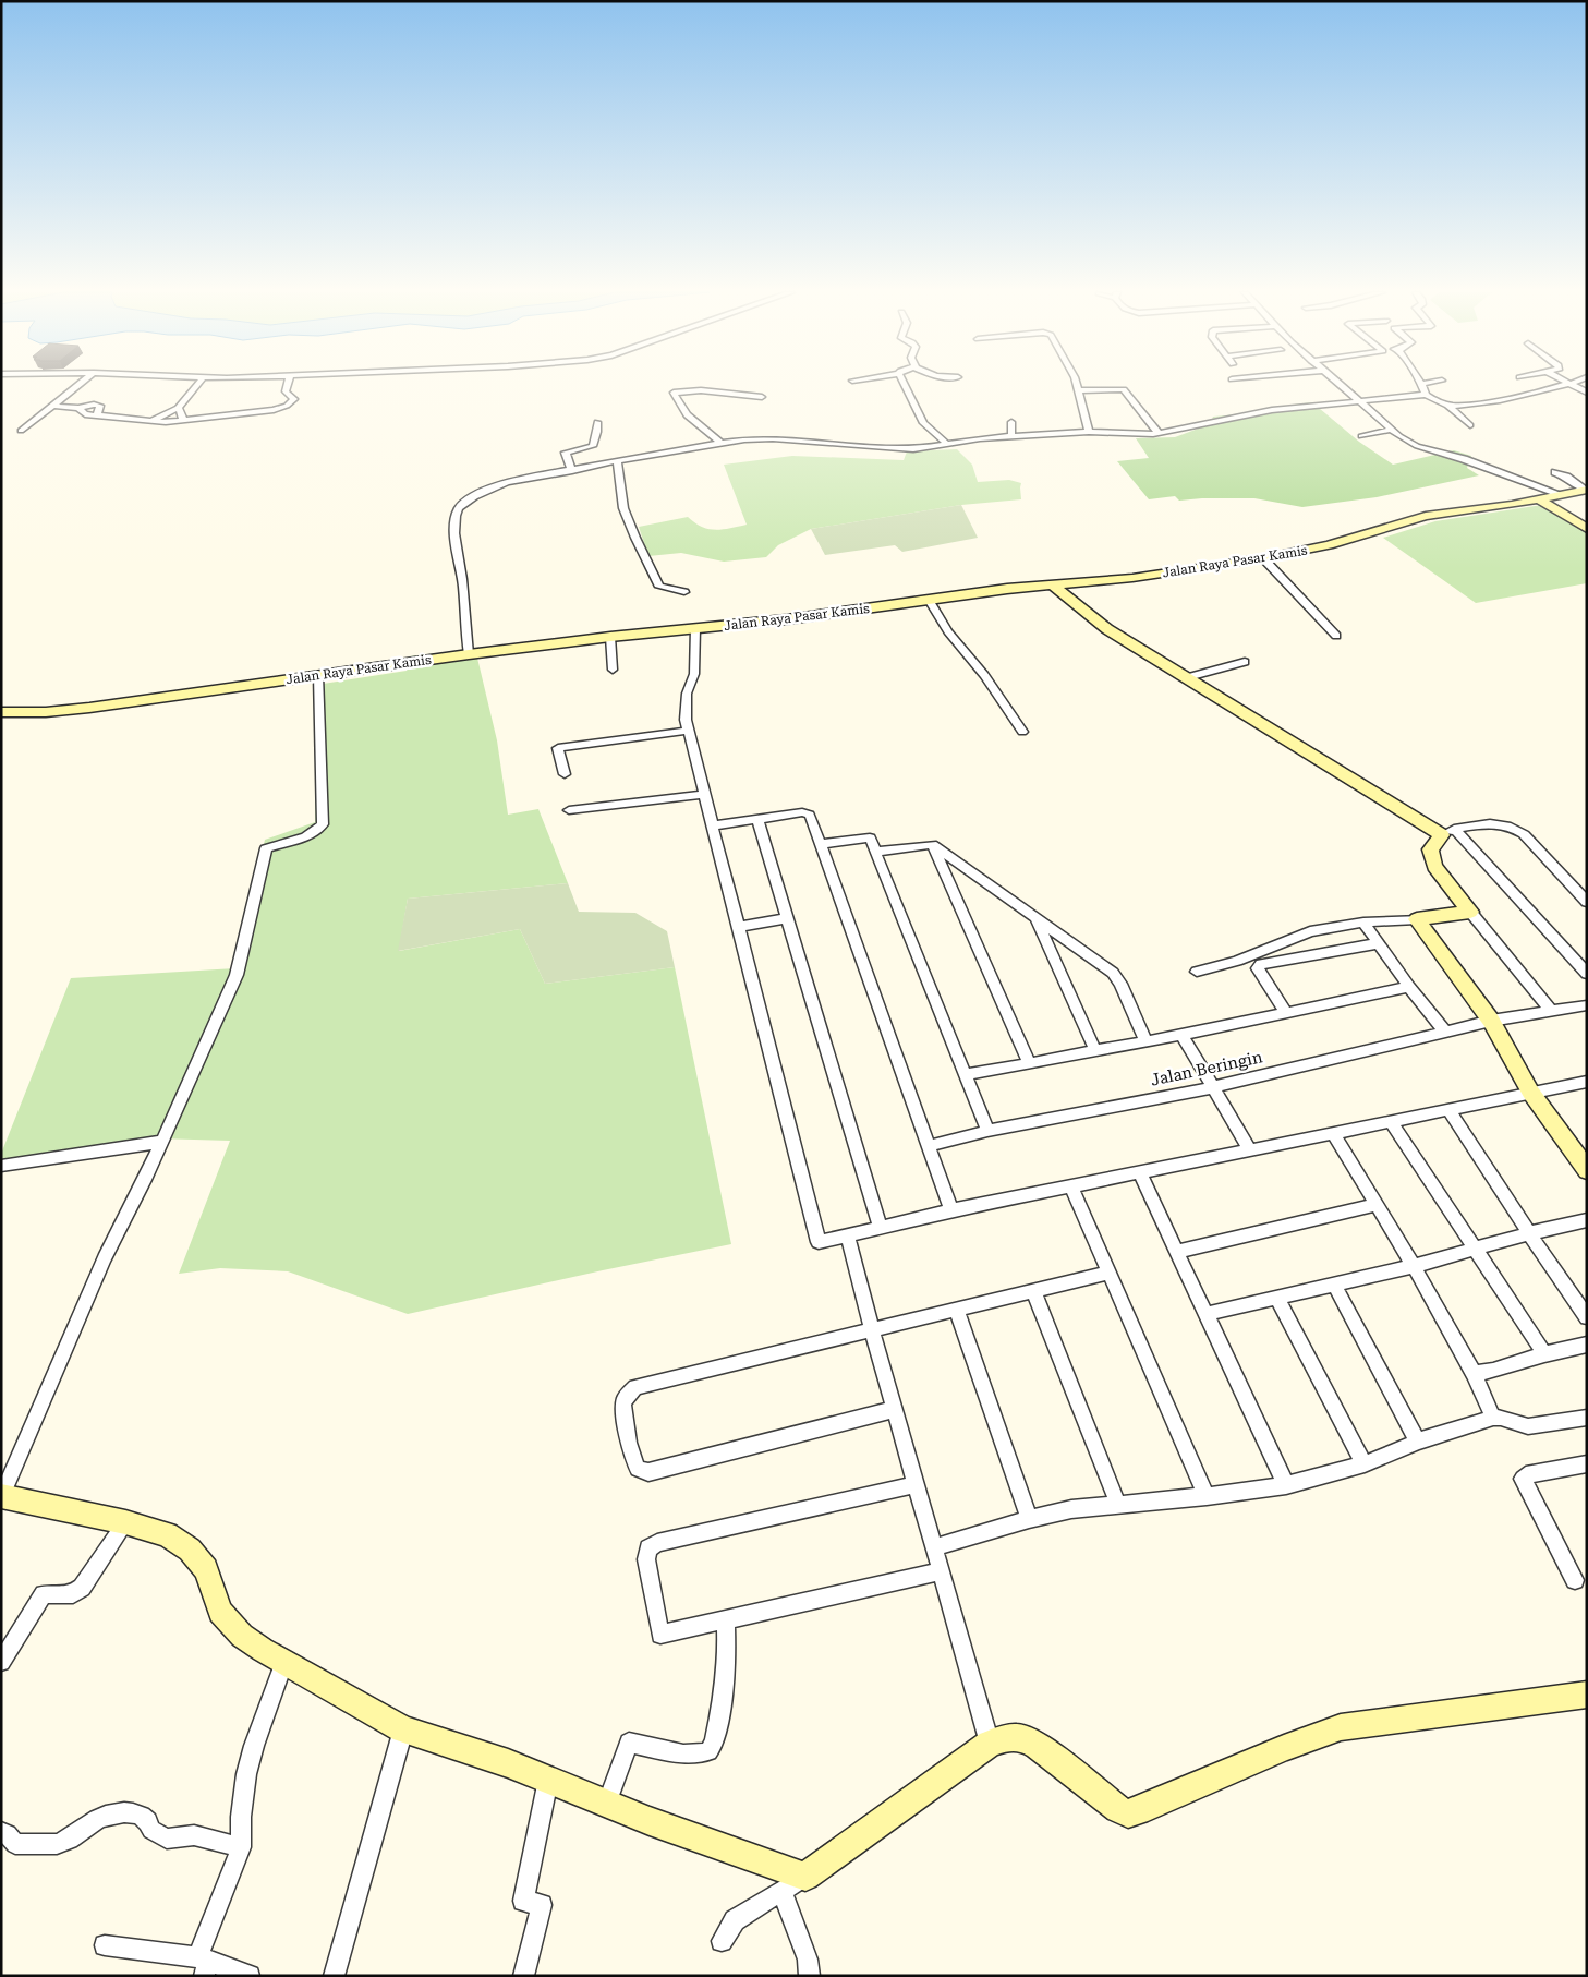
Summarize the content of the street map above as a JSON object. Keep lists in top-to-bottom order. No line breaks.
{"streets":{"street":["Jalan Raya Pasar Kamis","Jalan Beringin"]}}
